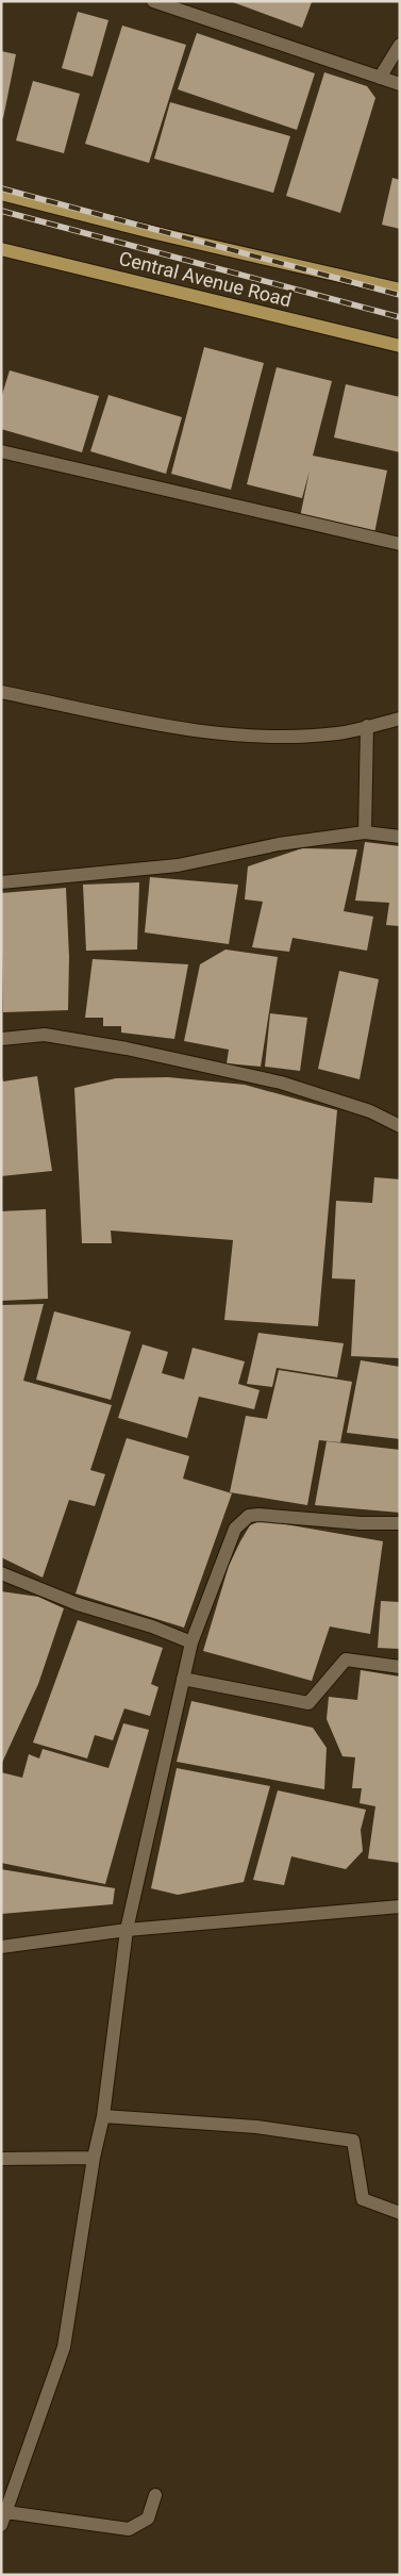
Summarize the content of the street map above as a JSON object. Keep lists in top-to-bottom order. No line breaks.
{"streets":{"main road":["Central Avenue Road"]}}
